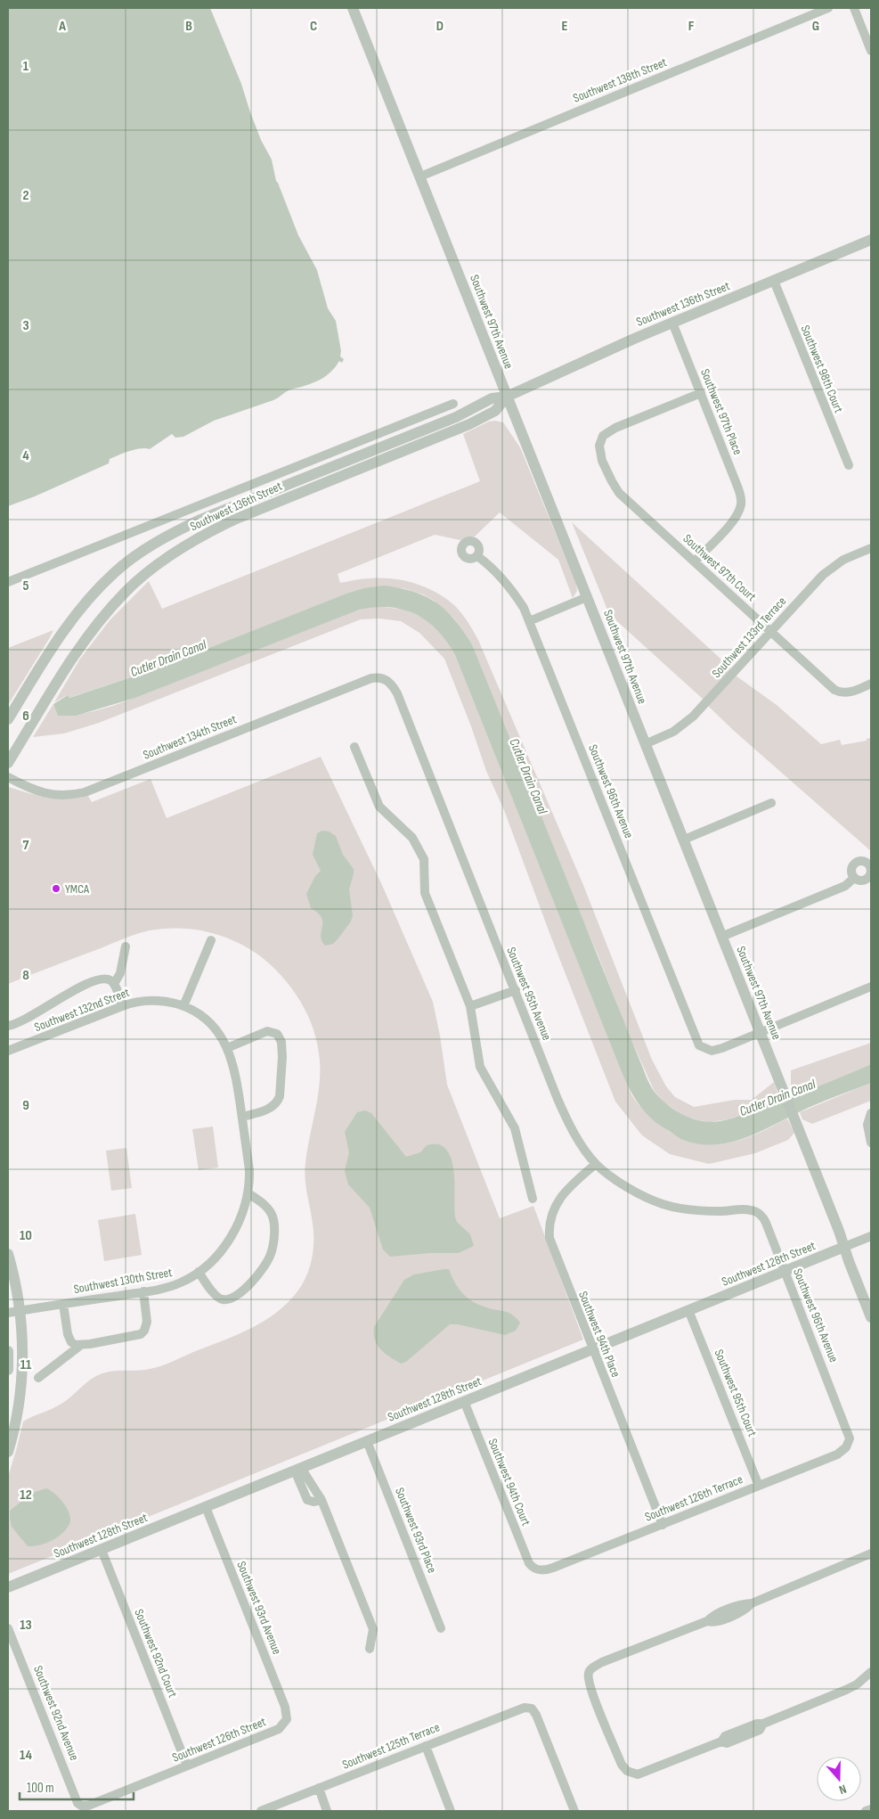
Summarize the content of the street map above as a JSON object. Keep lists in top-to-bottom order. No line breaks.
{"streets":{"street":["Southwest 138th Street","Southwest 136th Street","Southwest 97th Avenue","Southwest 98th Court","Southwest 97th Place","Southwest 97th Court","Southwest 133rd Terrace","Southwest 134th Street","Southwest 96th Avenue","Southwest 95th Avenue","Southwest 132nd Street","Southwest 128th Street","Southwest 130th Street","Southwest 94th Place","Southwest 95th Court","Southwest 94th Court","Southwest 126th Terrace","Southwest 93rd Place","Southwest 93rd Avenue","Southwest 92nd Court","Southwest 92nd Avenue","Southwest 126th Street","Southwest 125th Terrace"]},"crossings":[["Southwest 138th Street","Southwest 97th Avenue"],["Southwest 136th Street","Southwest 97th Avenue"],["Southwest 136th Street","Southwest 98th Court"],["Southwest 136th Street","Southwest 97th Place"],["Southwest 97th Avenue","Southwest 133rd Terrace"],["Southwest 97th Avenue","Southwest 96th Avenue"],["Southwest 97th Avenue","Southwest 128th Street"],["Southwest 97th Place","Southwest 97th Court"],["Southwest 97th Court","Southwest 133rd Terrace"],["Southwest 134th Street","Southwest 95th Avenue"],["Southwest 96th Avenue","Southwest 95th Avenue"],["Southwest 96th Avenue","Southwest 128th Street"],["Southwest 96th Avenue","Southwest 126th Terrace"],["Southwest 95th Avenue","Southwest 94th Place"],["Southwest 132nd Street","Southwest 130th Street"],["Southwest 128th Street","Southwest 94th Place"],["Southwest 128th Street","Southwest 95th Court"],["Southwest 128th Street","Southwest 94th Court"],["Southwest 128th Street","Southwest 93rd Place"],["Southwest 128th Street","Southwest 93rd Avenue"],["Southwest 128th Street","Southwest 92nd Court"],["Southwest 94th Place","Southwest 126th Terrace"],["Southwest 95th Court","Southwest 126th Terrace"],["Southwest 94th Court","Southwest 126th Terrace"],["Southwest 93rd Avenue","Southwest 126th Street"],["Southwest 92nd Court","Southwest 126th Street"],["Southwest 92nd Avenue","Southwest 126th Street"]],"water":["Cutler Drain Canal"],"places":["YMCA"],"scale_bar":"100 m","north":"bottom","grid":{"columns":["A","B","C","D","E","F","G"],"rows":["1","2","3","4","5","6","7","8","9","10","11","12","13","14"]}}
